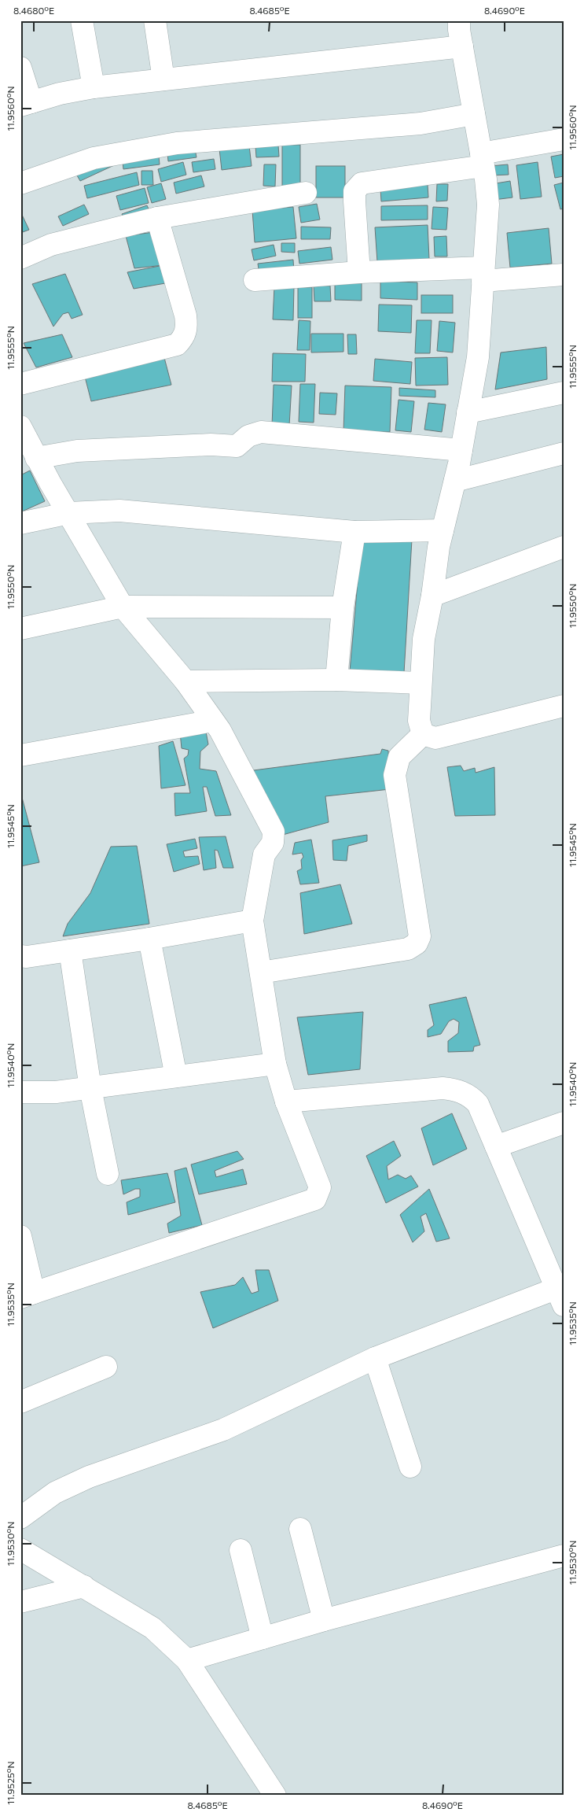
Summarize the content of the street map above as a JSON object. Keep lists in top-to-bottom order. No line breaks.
{"coordinates":["8.4680°E","8.4685°E","8.4690°E","11.9560°N","11.9555°N","11.9550°N","11.9545°N","11.9540°N","11.9535°N","11.9530°N","11.9525°N"]}
